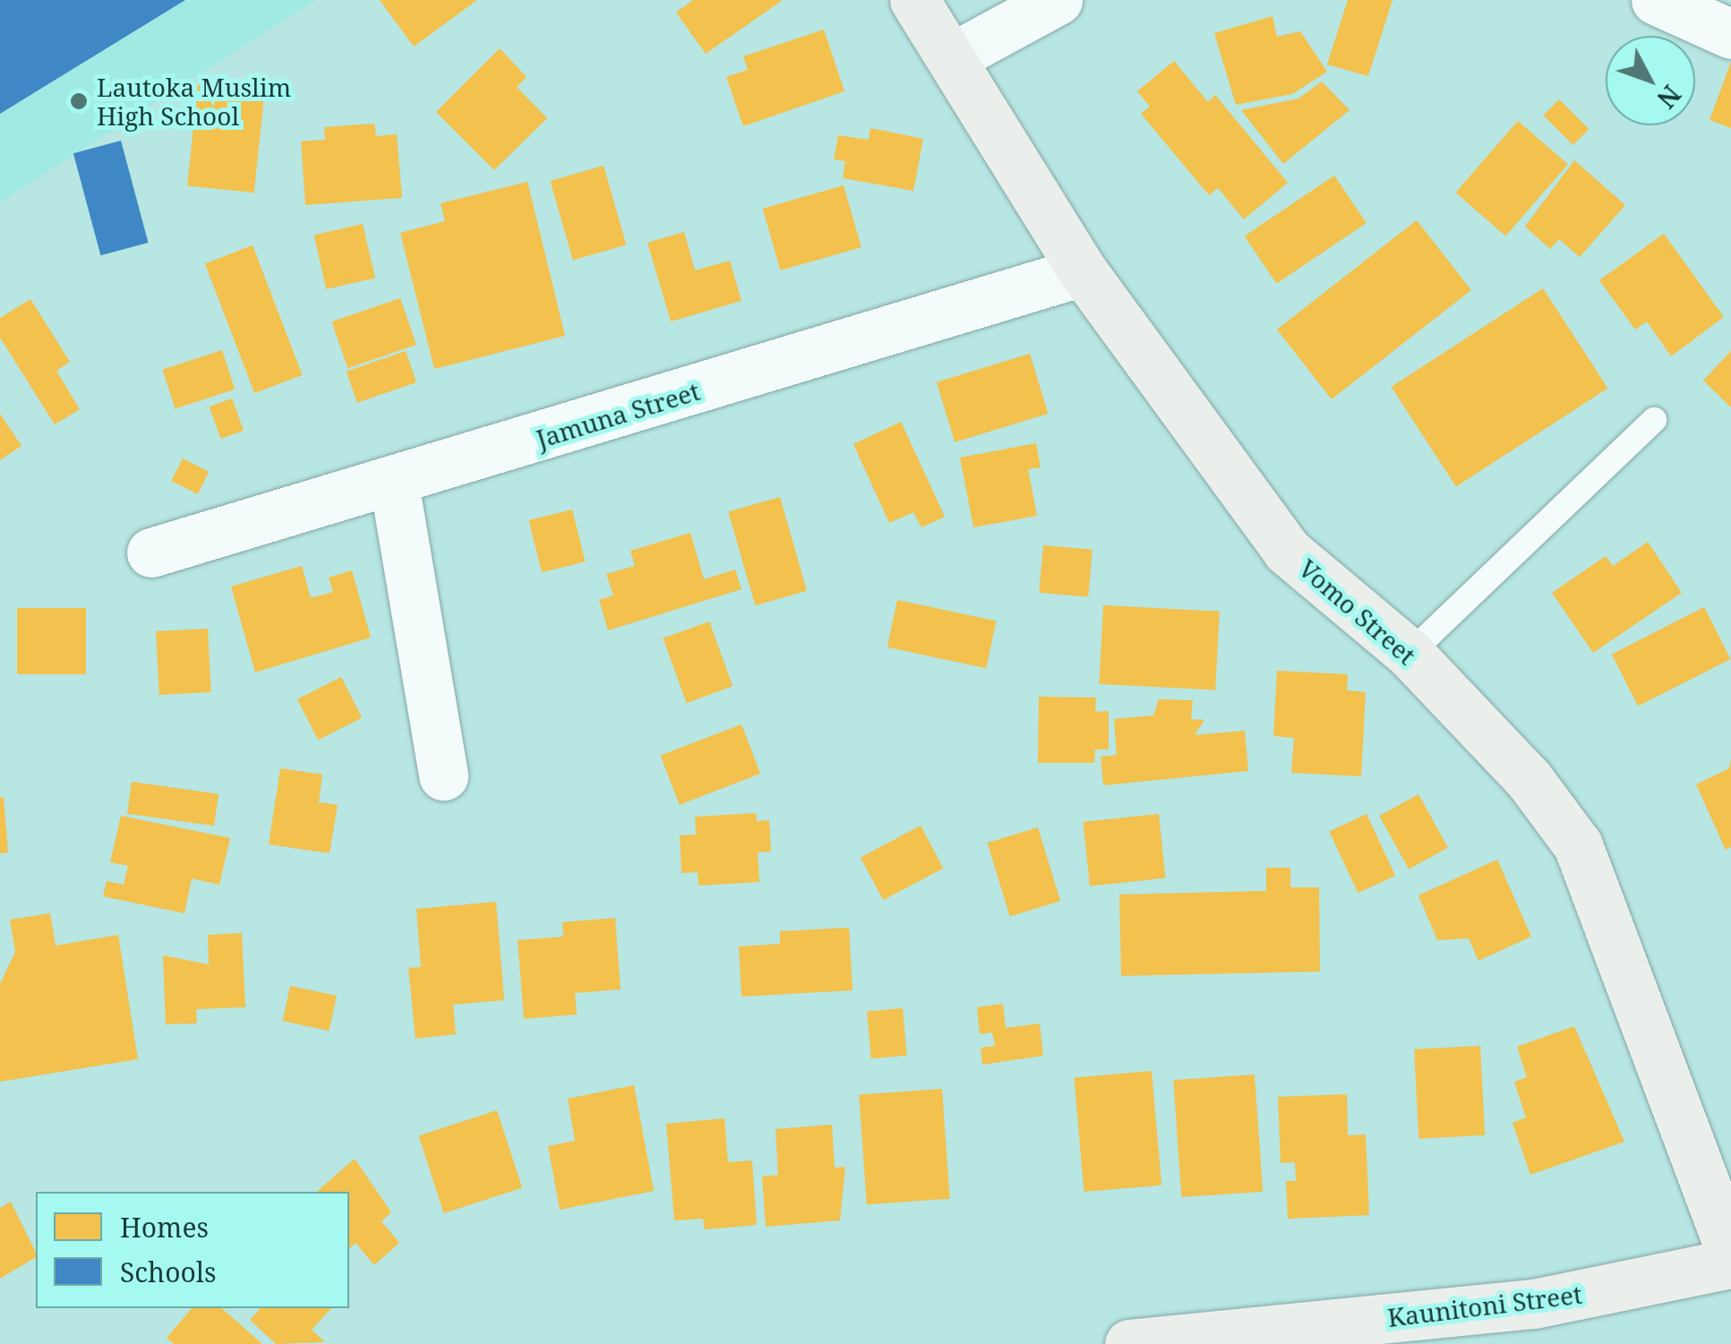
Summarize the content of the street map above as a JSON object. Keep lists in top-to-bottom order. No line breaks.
{"streets":{"main road":["Vomo Street","Kaunitoni Street"],"street":["Jamuna Street"]},"crossings":[["Jamuna Street","Vomo Street"]],"places":["Lautoka Muslim High School"],"legend":["Homes","Schools"],"north":"bottom right"}
